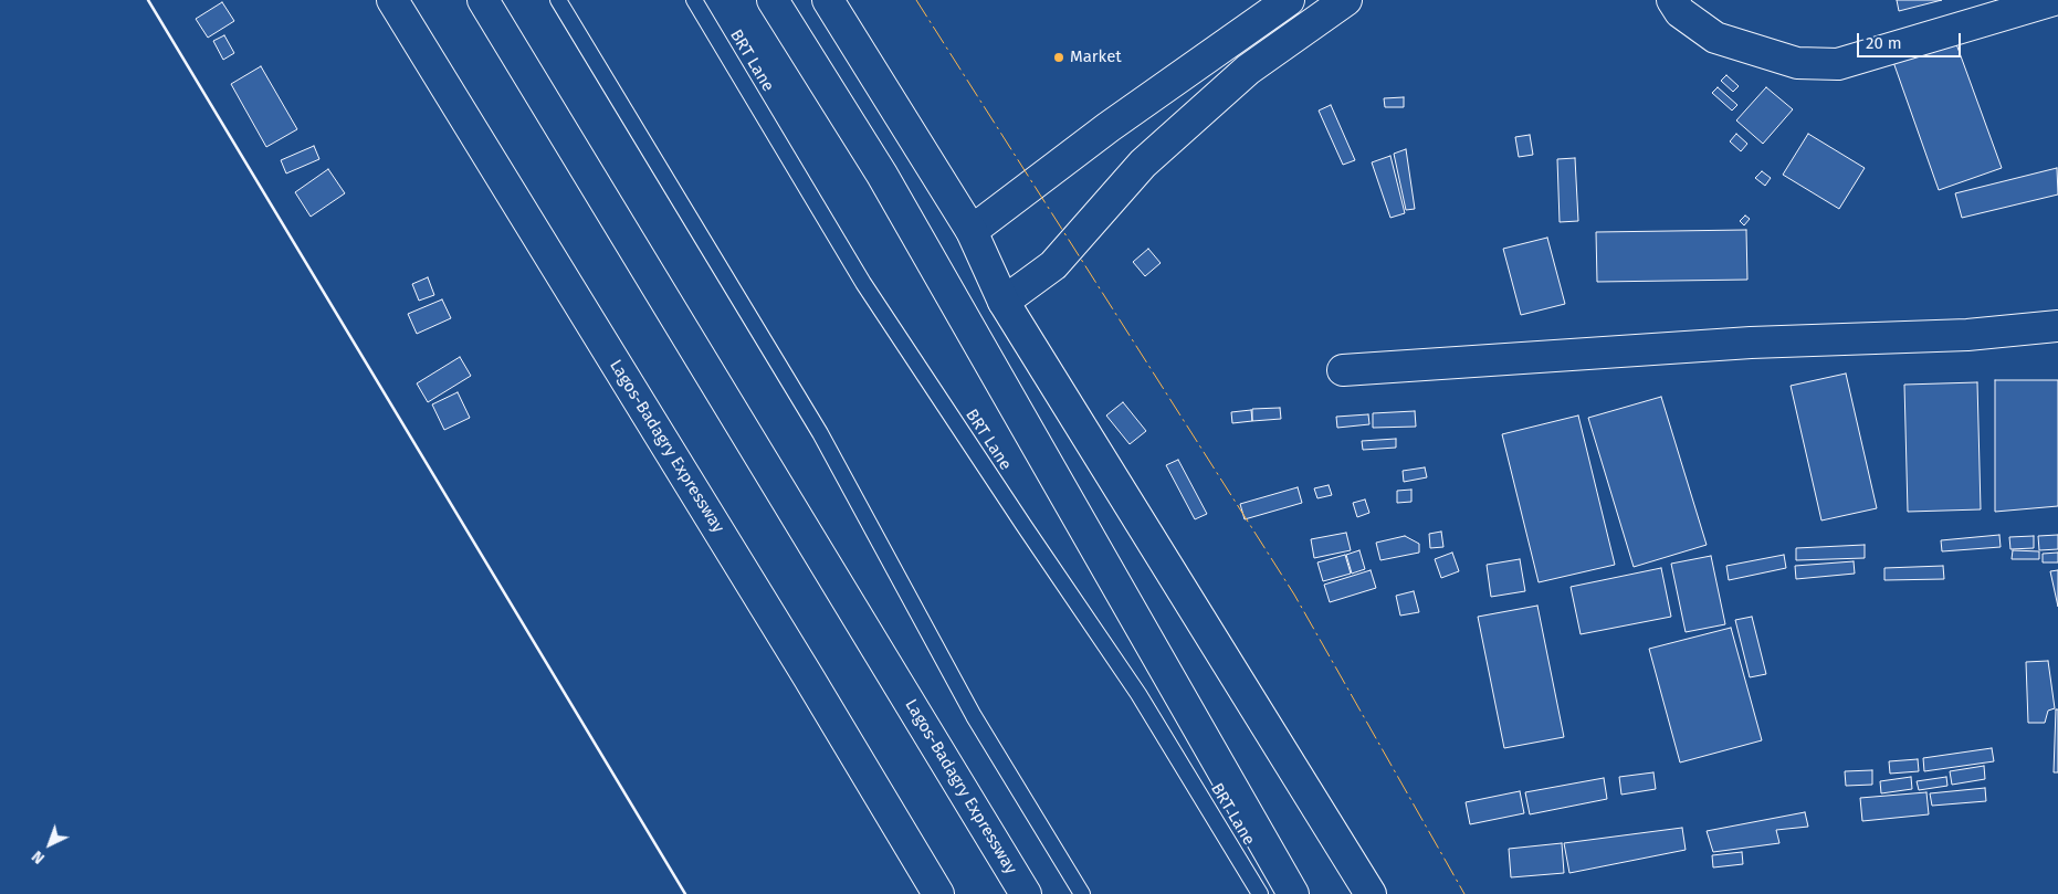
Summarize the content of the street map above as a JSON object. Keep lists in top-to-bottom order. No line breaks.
{"streets":{"main road":["Lagos-Badagry Expressway"],"lane":["BRT Lane"]},"places":["Market"],"scale_bar":"20 m","north":"bottom left"}
